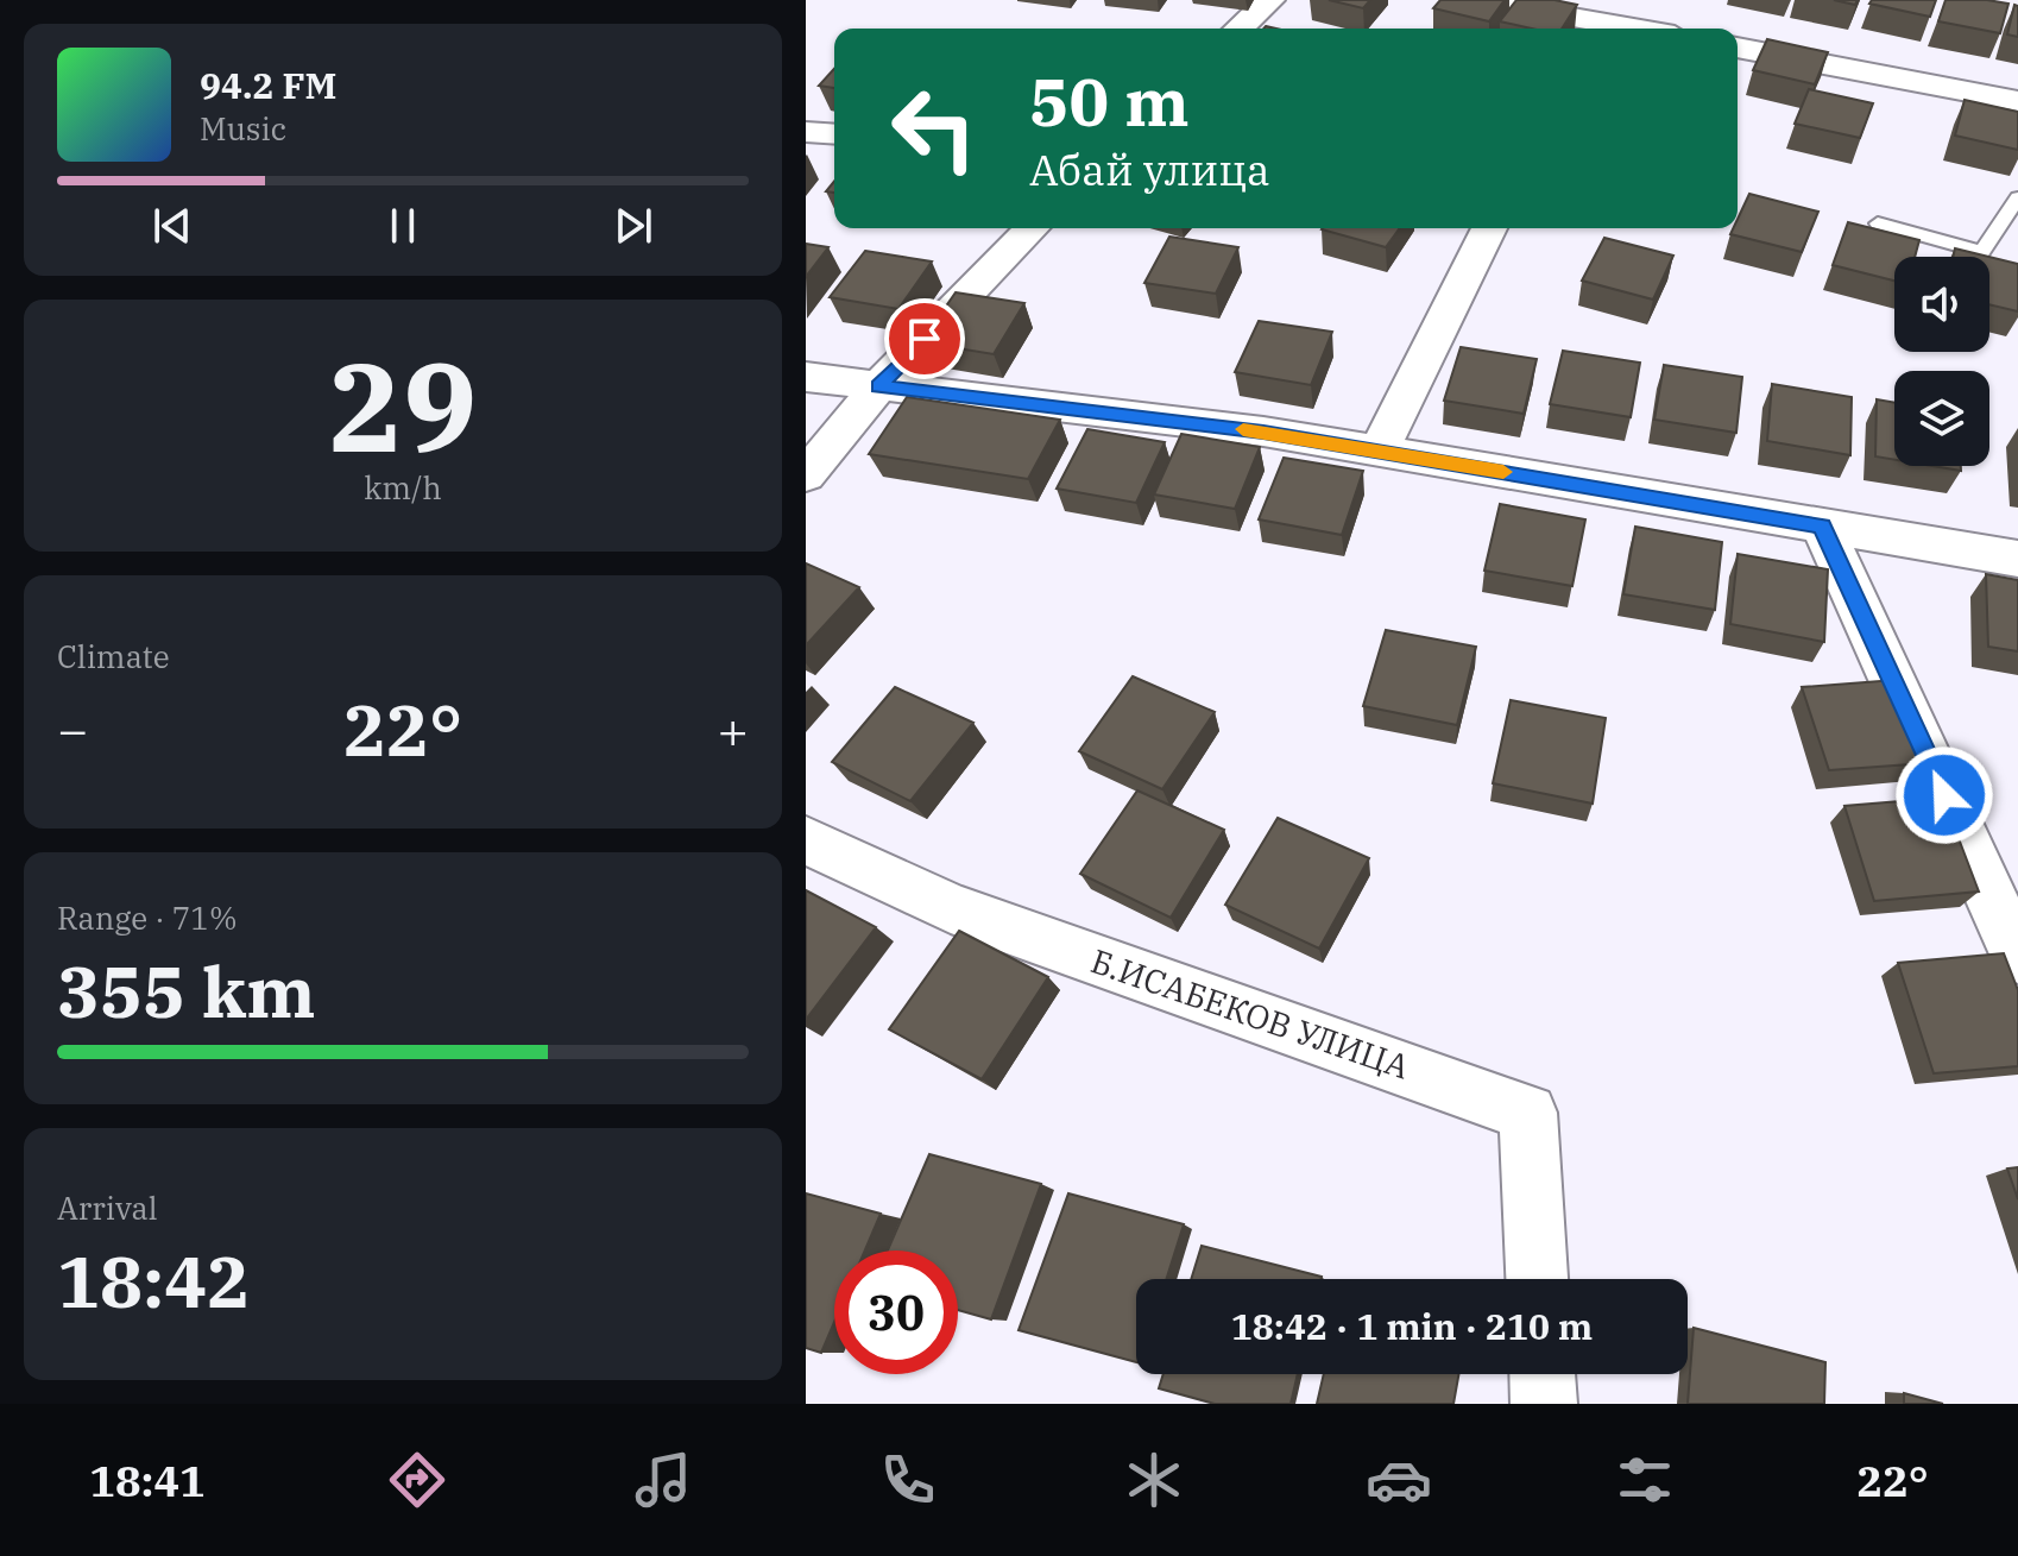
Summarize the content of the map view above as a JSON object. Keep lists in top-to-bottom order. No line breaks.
{"streets":{"street":["Б.ИСАБЕКОВ УЛИЦА"]},"page":{"turn":["50 m","Абай улица"],"song":["94.2 FM","Music"],"tile":[["29","km/h"],"Climate",["Range · 71%","355 km"],["Arrival","18:42"]],"heat":["−","22°","+"],"limit":"30","trip":"18:42 · 1 min · 210 m","tabs":["18:41","22°"]}}
